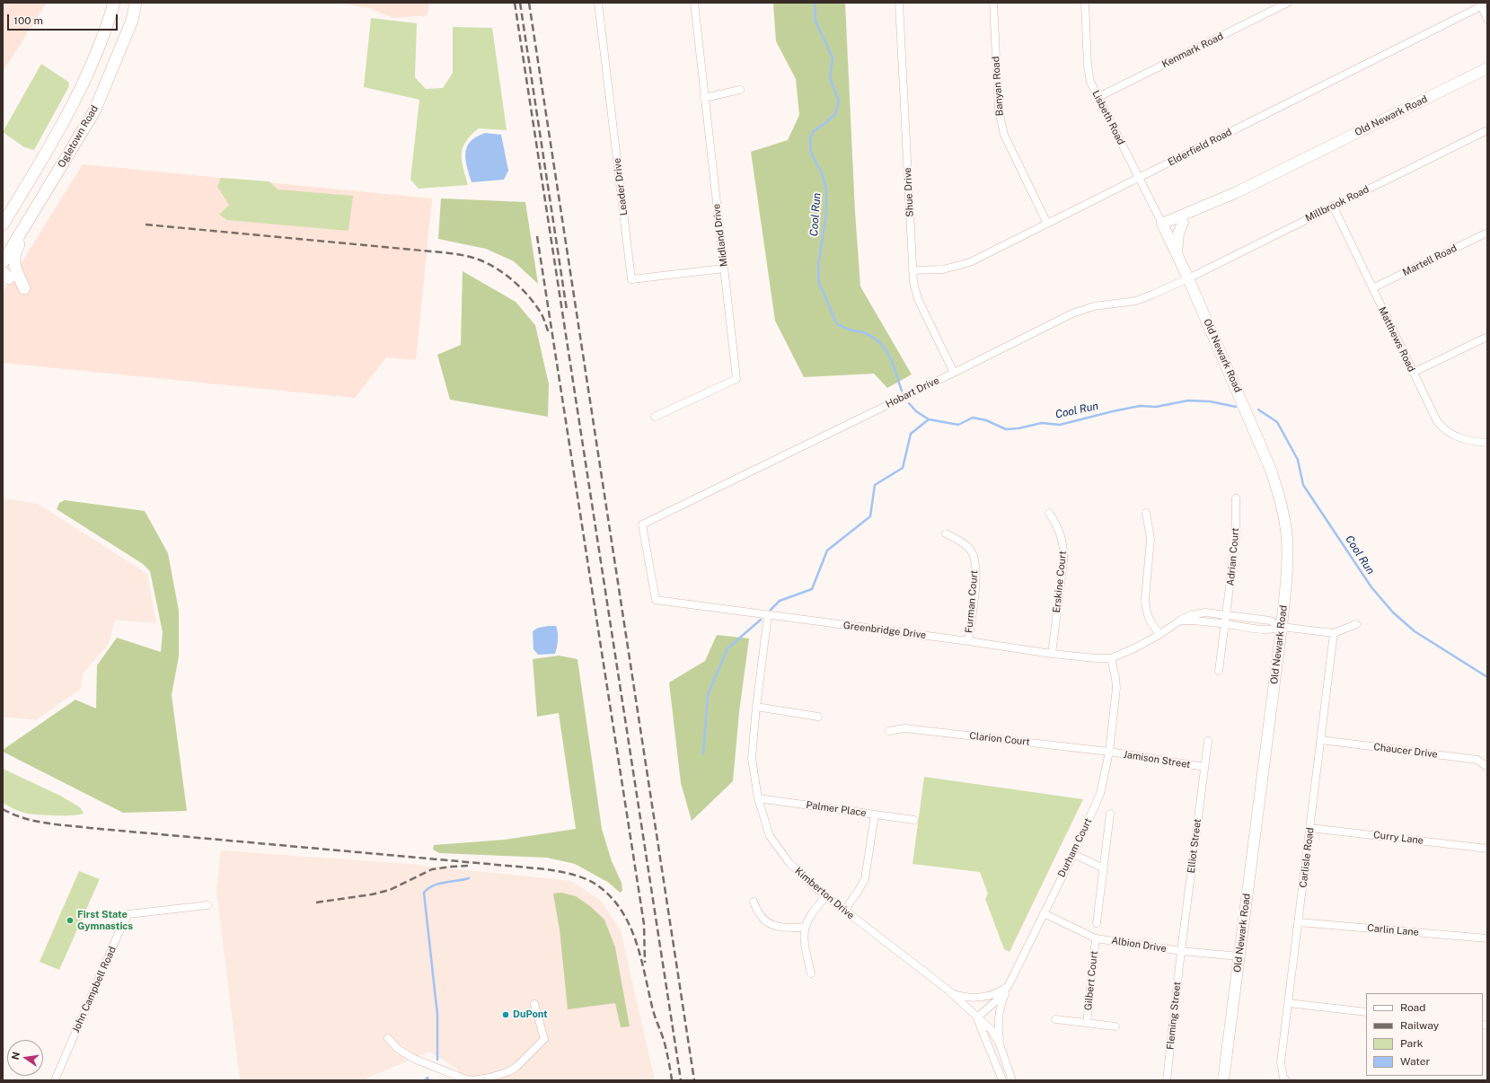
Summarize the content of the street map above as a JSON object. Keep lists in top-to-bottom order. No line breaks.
{"streets":{"main road":["Ogletown Road"],"street":["Kenmark Road","Banyan Road","Old Newark Road","Lisbeth Road","Elderfield Road","Leader Drive","Shue Drive","Millbrook Road","Midland Drive","Martell Road","Matthews Road","Hobart Drive","Adrian Court","Erskine Court","Furman Court","Greenbridge Drive","Clarion Court","Chaucer Drive","Jamison Street","Palmer Place","Curry Lane","Elliot Street","Durham Court","Carlisle Road","Kimberton Drive","Carlin Lane","Albion Drive","Gilbert Court","John Campbell Road","Fleming Street"]},"crossings":[["Kenmark Road","Lisbeth Road"],["Banyan Road","Elderfield Road"],["Old Newark Road","Lisbeth Road"],["Old Newark Road","Millbrook Road"],["Old Newark Road","Hobart Drive"],["Old Newark Road","Greenbridge Drive"],["Old Newark Road","Albion Drive"],["Lisbeth Road","Elderfield Road"],["Elderfield Road","Shue Drive"],["Leader Drive","Midland Drive"],["Shue Drive","Hobart Drive"],["Millbrook Road","Matthews Road"],["Millbrook Road","Hobart Drive"],["Martell Road","Matthews Road"],["Hobart Drive","Greenbridge Drive"],["Adrian Court","Greenbridge Drive"],["Erskine Court","Greenbridge Drive"],["Furman Court","Greenbridge Drive"],["Greenbridge Drive","Durham Court"],["Greenbridge Drive","Kimberton Drive"],["Clarion Court","Jamison Street"],["Clarion Court","Durham Court"],["Chaucer Drive","Carlisle Road"],["Jamison Street","Elliot Street"],["Jamison Street","Durham Court"],["Palmer Place","Kimberton Drive"],["Curry Lane","Carlisle Road"],["Elliot Street","Albion Drive"],["Elliot Street","Fleming Street"],["Durham Court","Kimberton Drive"],["Durham Court","Albion Drive"],["Carlisle Road","Carlin Lane"],["Albion Drive","Gilbert Court"],["Albion Drive","Fleming Street"]],"water":["Cool Run"],"places":["First State Gymnastics","DuPont"],"legend":["Road","Railway","Park","Water"],"scale_bar":"100 m","north":"left"}
